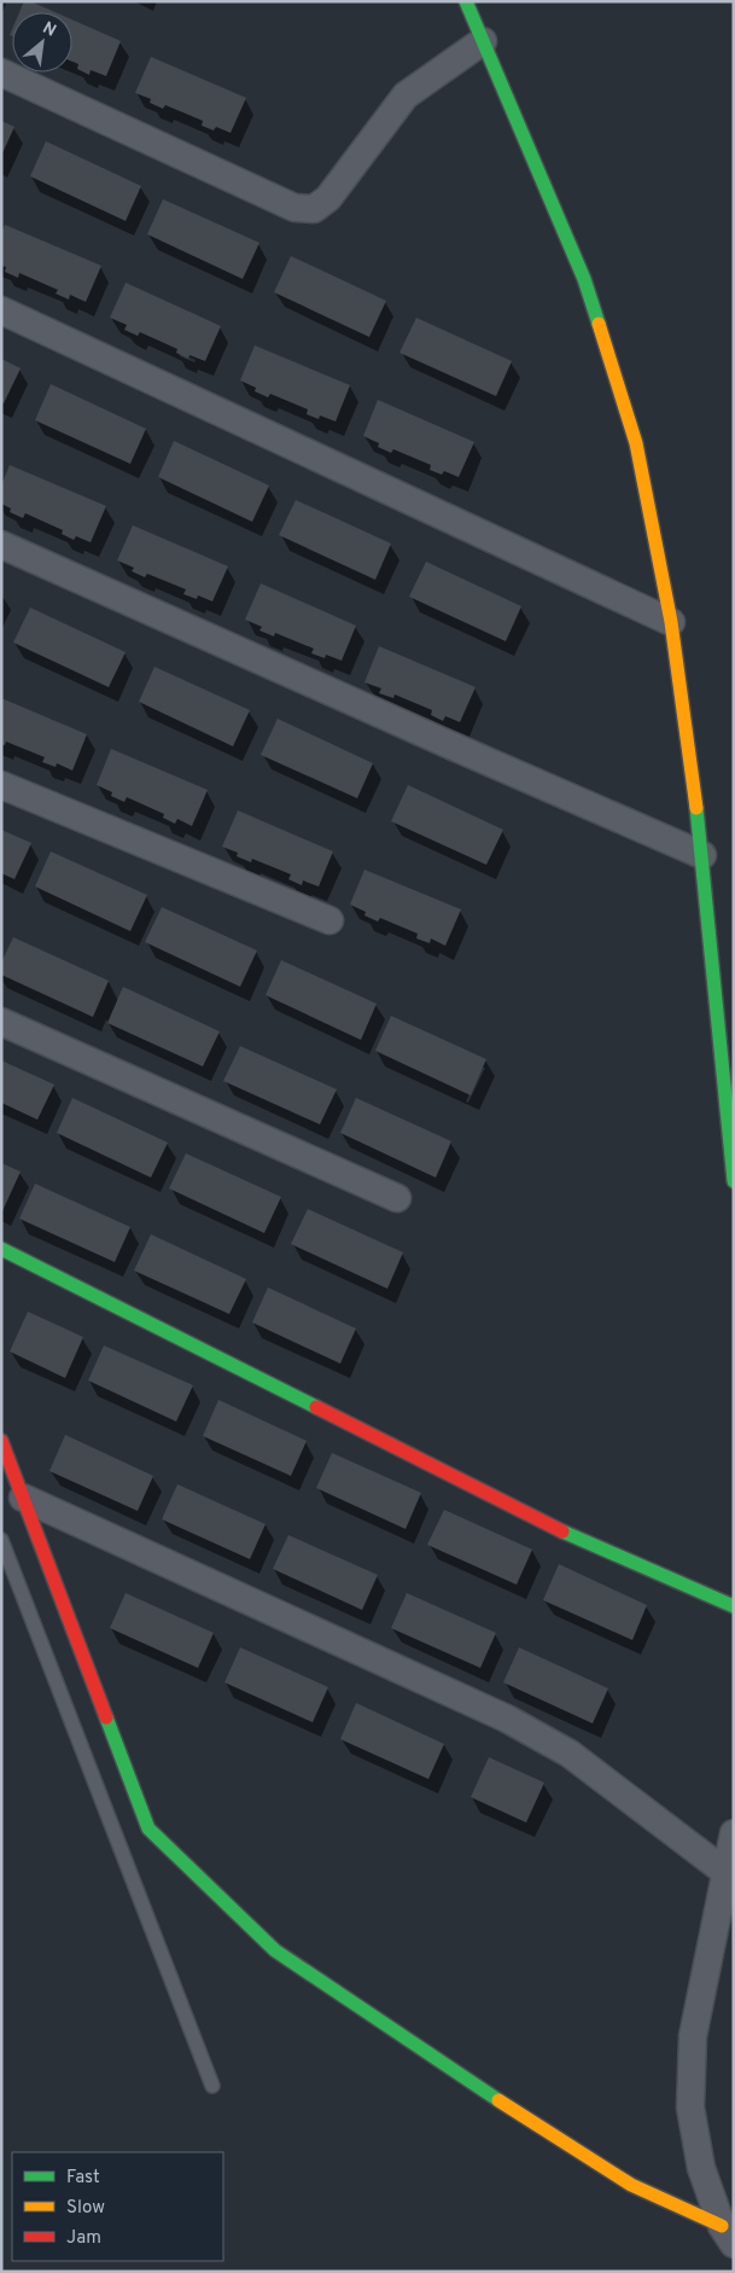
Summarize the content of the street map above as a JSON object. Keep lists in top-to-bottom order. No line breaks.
{"legend":["Fast","Slow","Jam"],"north":"top right"}
